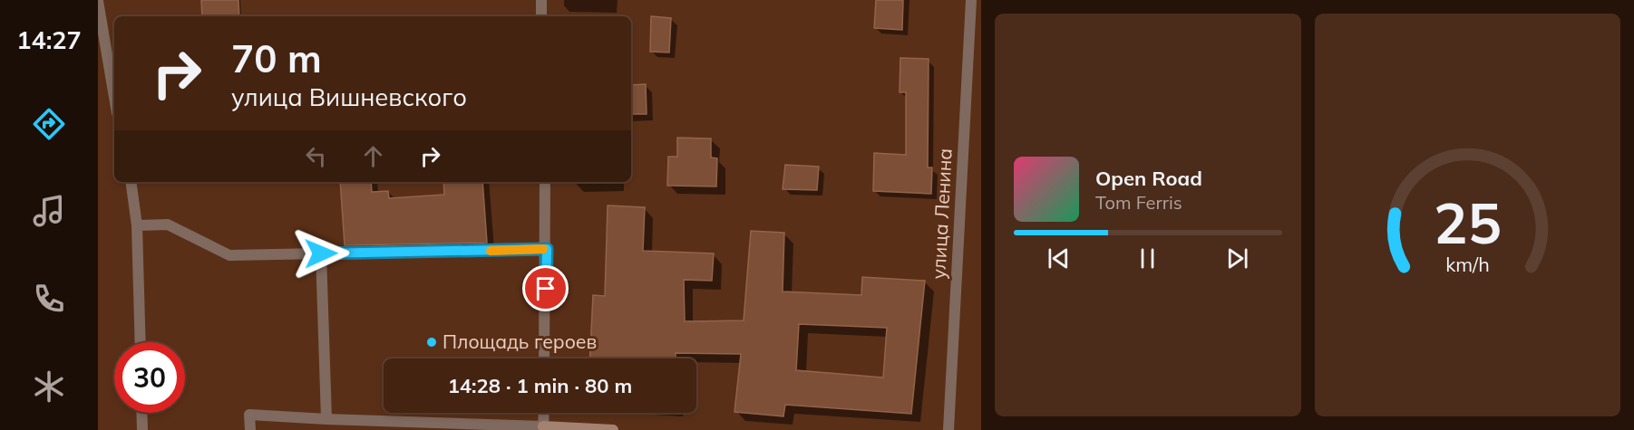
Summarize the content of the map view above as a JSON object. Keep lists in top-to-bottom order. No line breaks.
{"streets":{"street":["улица Ленина"]},"places":["Площадь героев"],"page":{"tabs":"14:27","turn":["70 m","улица Вишневского"],"song":["Open Road","Tom Ferris"],"limit":"30","trip":"14:28 · 1 min · 80 m","gauge":["25","km/h"]}}
